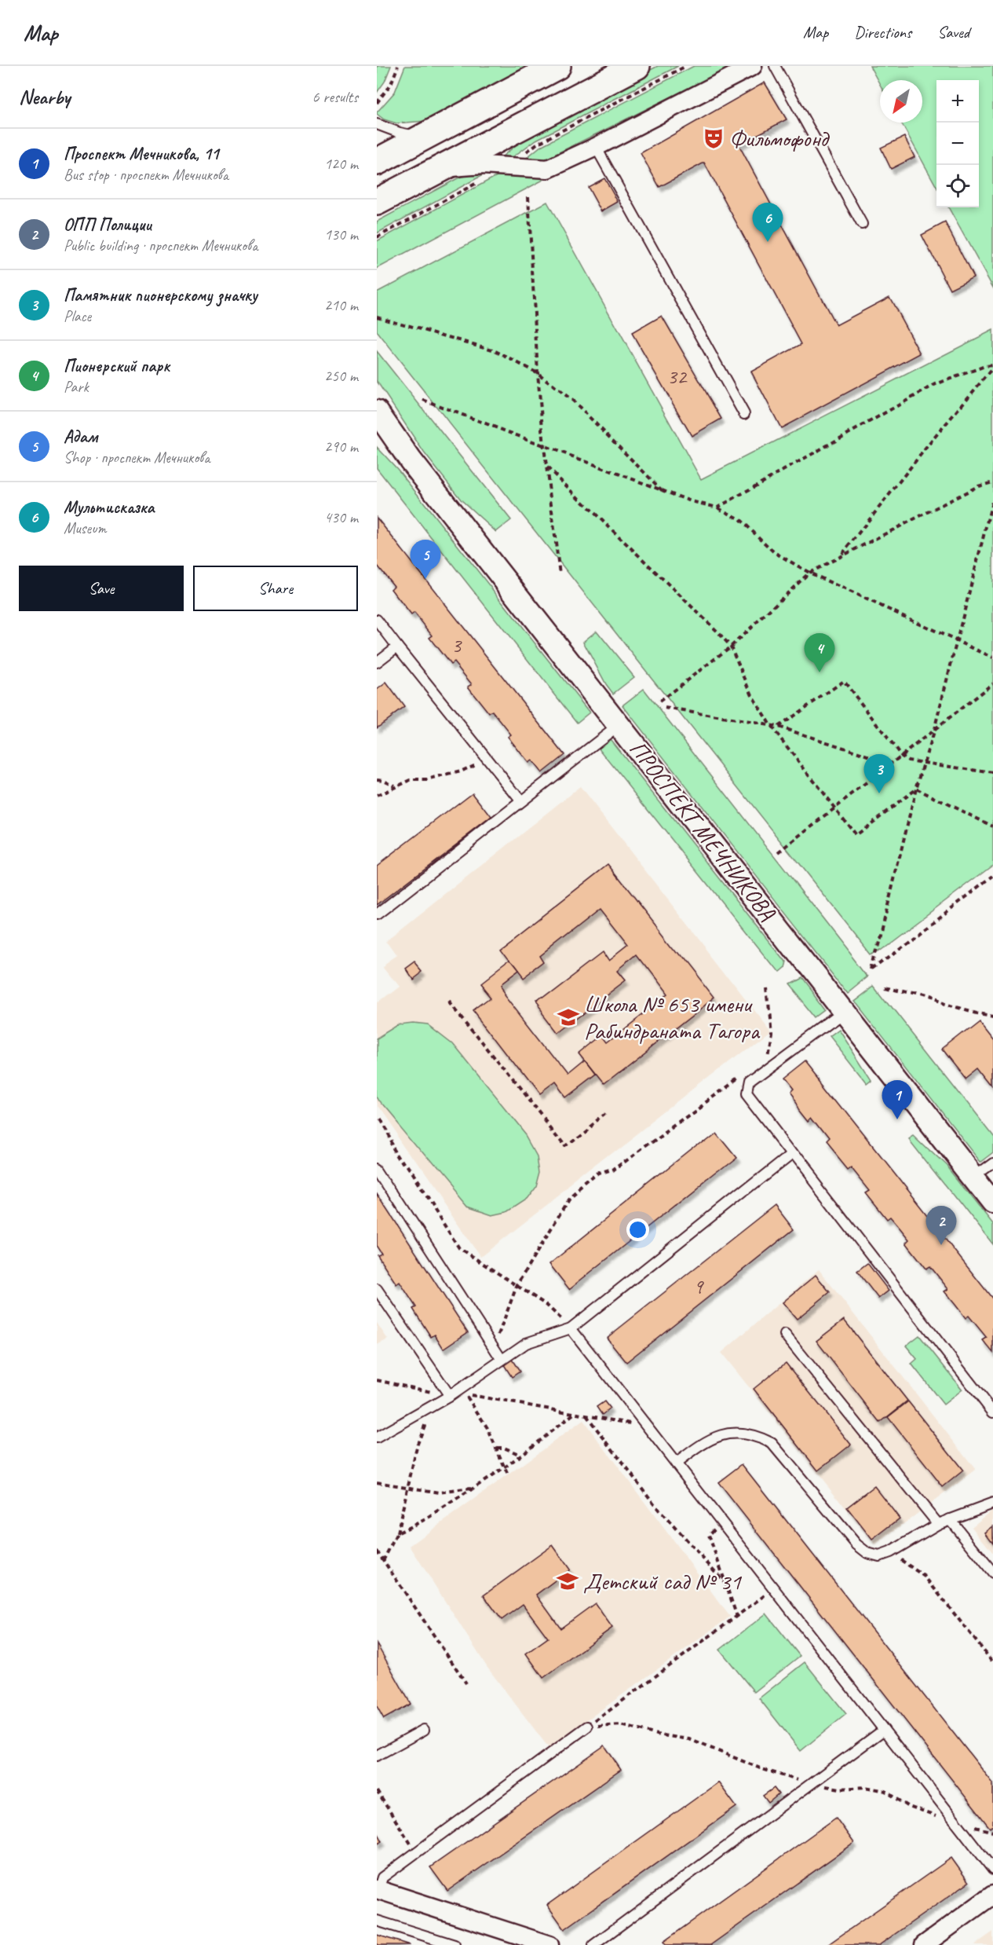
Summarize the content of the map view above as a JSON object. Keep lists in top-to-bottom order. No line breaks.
{"streets":{"street":["ПРОСПЕКТ МЕЧНИКОВА"]},"places":{"theatre":["Фильмофонд"],"school or university":["Школа № 653 имени Рабиндраната Тагора","Детский сад № 31"]},"house_numbers":["32","3","9"],"north":"bottom left","page":{"header":"Map","nav":["Map","Directions","Saved"],"heading":["Nearby","6 results"],"map_buttons":["+","−"],"list":[{"mark":"1","name":"Проспект Мечникова, 11","note":"Bus stop · проспект Мечникова","value":"120 m"},{"mark":"2","name":"ОПП Полиции","note":"Public building · проспект Мечникова","value":"130 m"},{"mark":"3","name":"Памятник пионерскому значку","note":"Place","value":"210 m"},{"mark":"4","name":"Пионерский парк","note":"Park","value":"250 m"},{"mark":"5","name":"Адам","note":"Shop · проспект Мечникова","value":"290 m"},{"mark":"6","name":"Мультисказка","note":"Museum","value":"430 m"}],"pins":["6","5","4","3","1","2"],"buttons":["Save","Share"]}}
